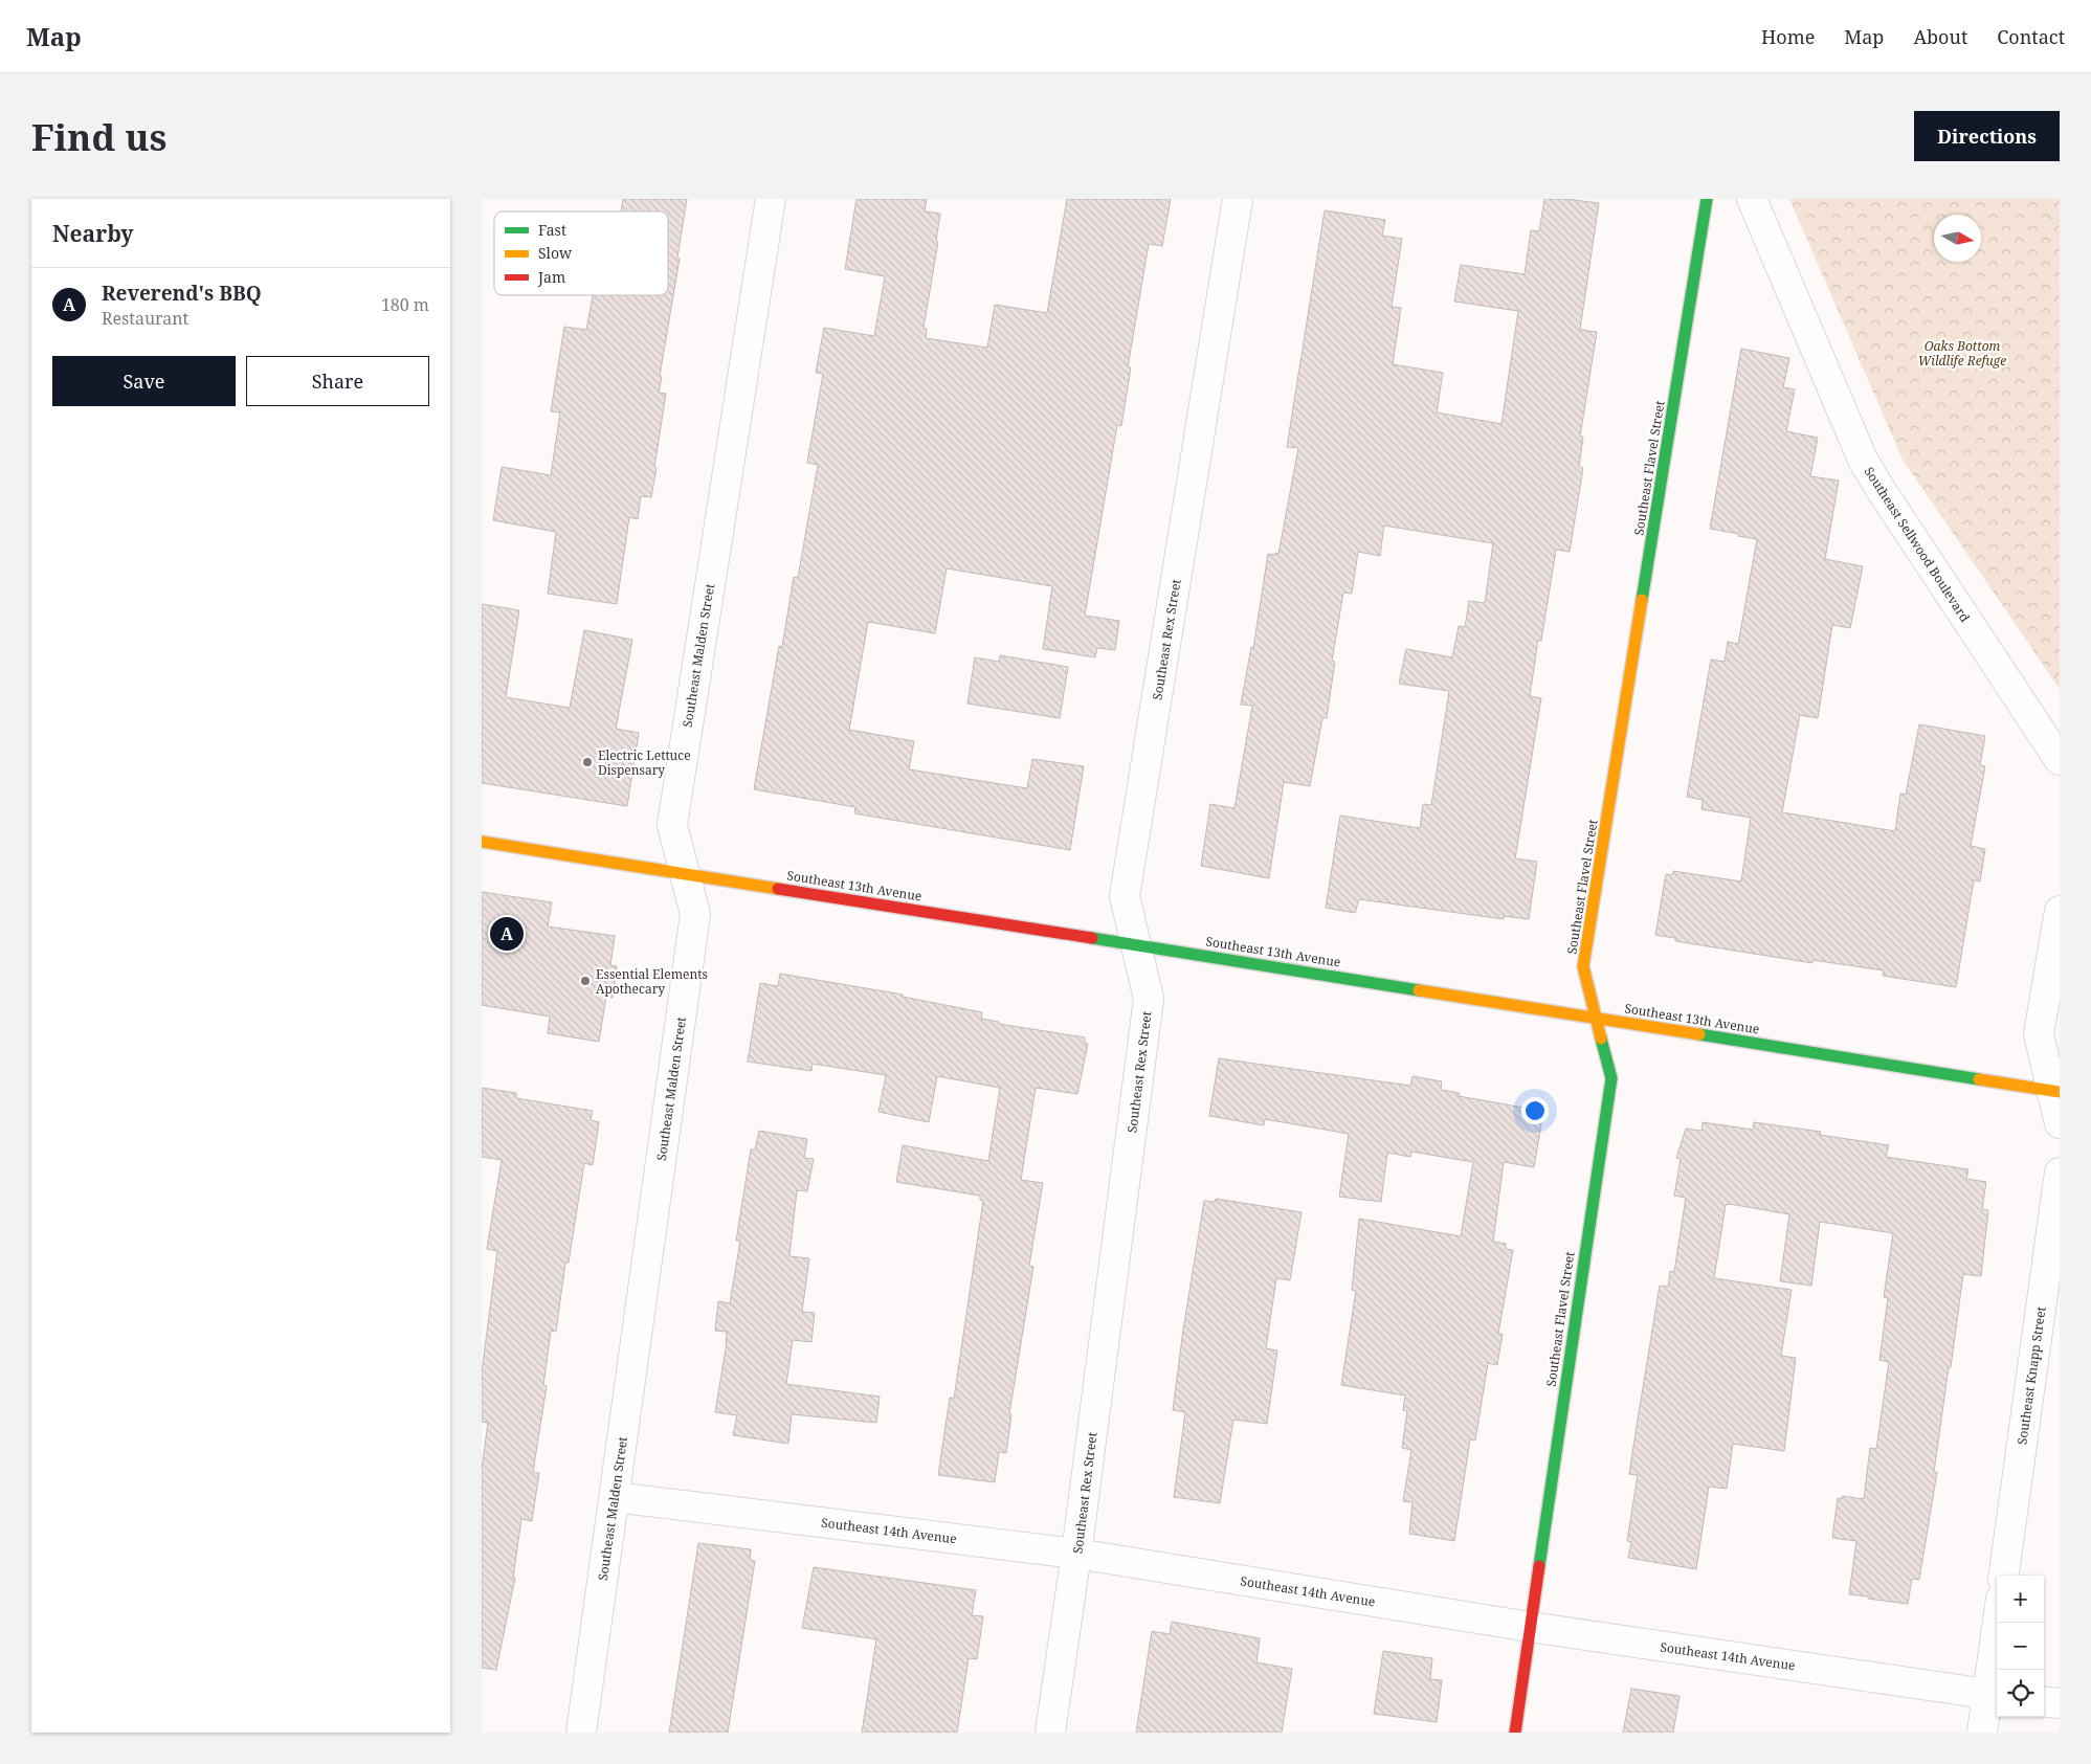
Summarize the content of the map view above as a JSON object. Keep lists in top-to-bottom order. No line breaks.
{"streets":{"street":["Southeast Flavel Street","Southeast Sellwood Boulevard","Southeast Rex Street","Southeast Malden Street","Southeast 13th Avenue","Southeast Knapp Street","Southeast 14th Avenue"]},"crossings":[["Southeast Flavel Street","Southeast 13th Avenue"],["Southeast Flavel Street","Southeast 14th Avenue"],["Southeast Rex Street","Southeast 13th Avenue"],["Southeast Rex Street","Southeast 14th Avenue"],["Southeast Malden Street","Southeast 13th Avenue"],["Southeast Malden Street","Southeast 14th Avenue"]],"parks":["Oaks Bottom Wildlife Refuge"],"places":["Electric Lettuce Dispensary","Essential Elements Apothecary"],"legend":["Fast","Slow","Jam"],"north":"right","page":{"header":"Map","nav":["Home","Map","About","Contact"],"buttons":["Directions",["Save","Share"]],"title":"Find us","heading":"Nearby","list":[{"mark":"A","name":"Reverend's BBQ","note":"Restaurant","value":"180 m"}],"pins":"A","map_buttons":["+","−"]}}
